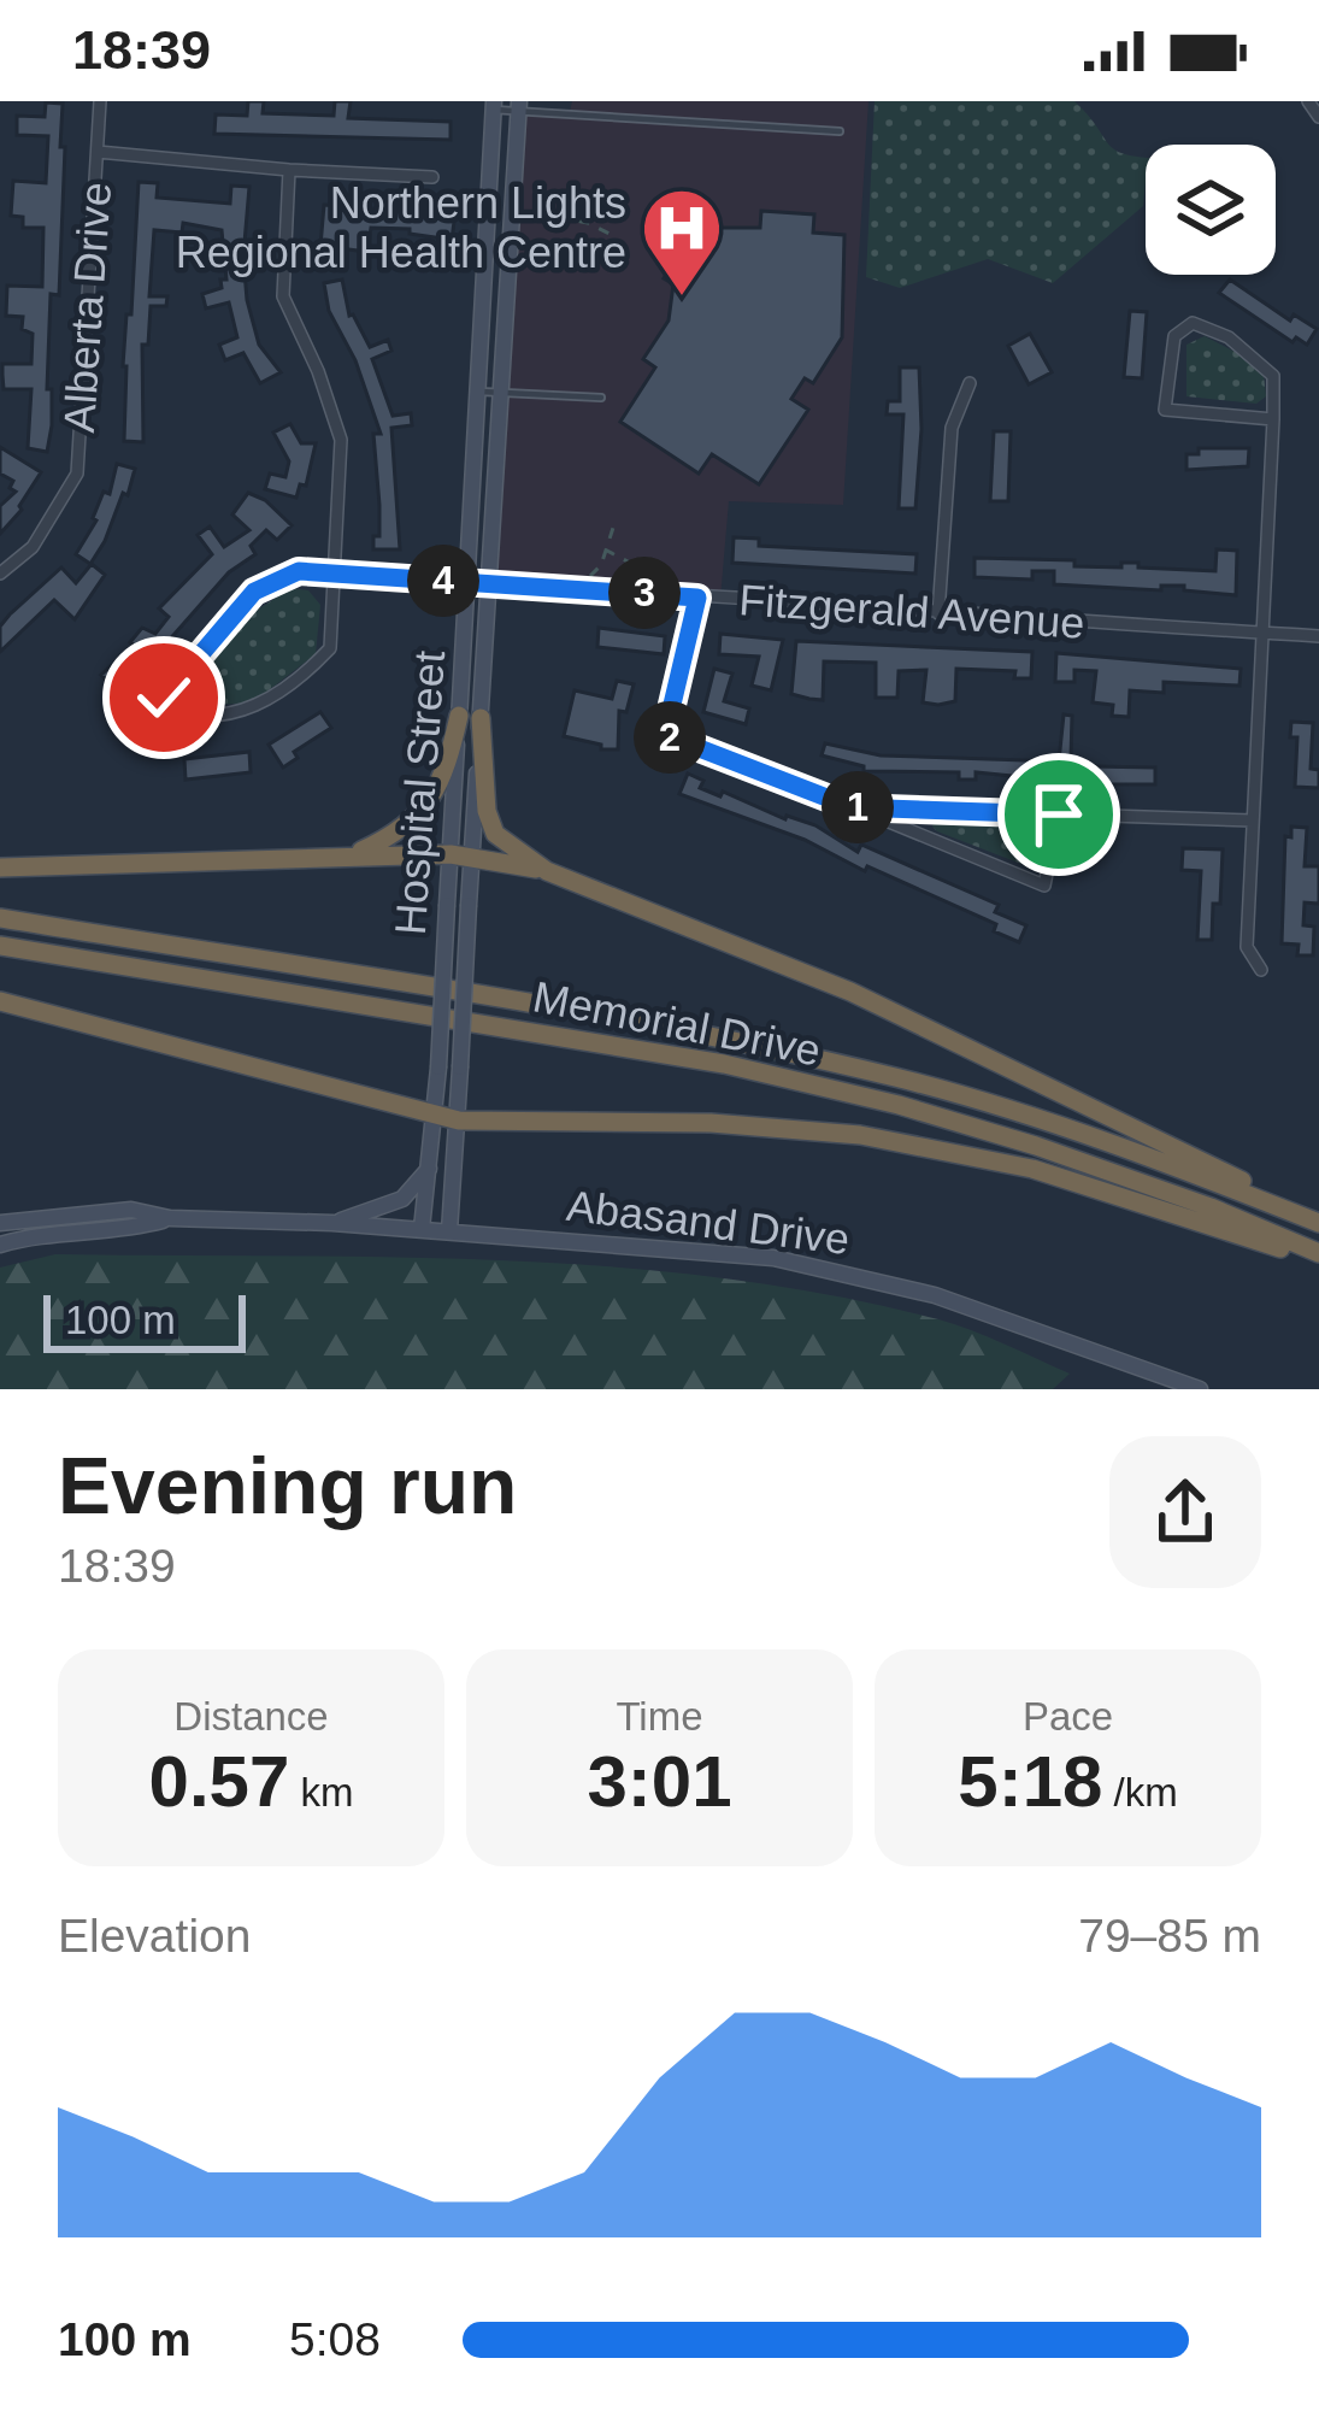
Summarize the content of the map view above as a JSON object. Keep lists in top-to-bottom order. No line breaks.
{"streets":{"highway":["Memorial Drive"],"main road":["Hospital Street","Abasand Drive"],"street":["Alberta Drive","Fitzgerald Avenue"]},"crossings":[["Fitzgerald Avenue","Hospital Street"],["Hospital Street","Abasand Drive"]],"places":{"hospital":["Northern Lights Regional Health Centre"]},"scale_bar":"100 m","page":{"status":"18:39","pins":["4","3","2","1"],"scale":"100 m","heading":["Evening run","18:39"],"stats":[["Distance","0.57 km"],["Time","3:01"],["Pace","5:18 /km"]],"chart":["Elevation","79–85 m"],"list":[{"name":"100 m","note":"5:08"}]}}
